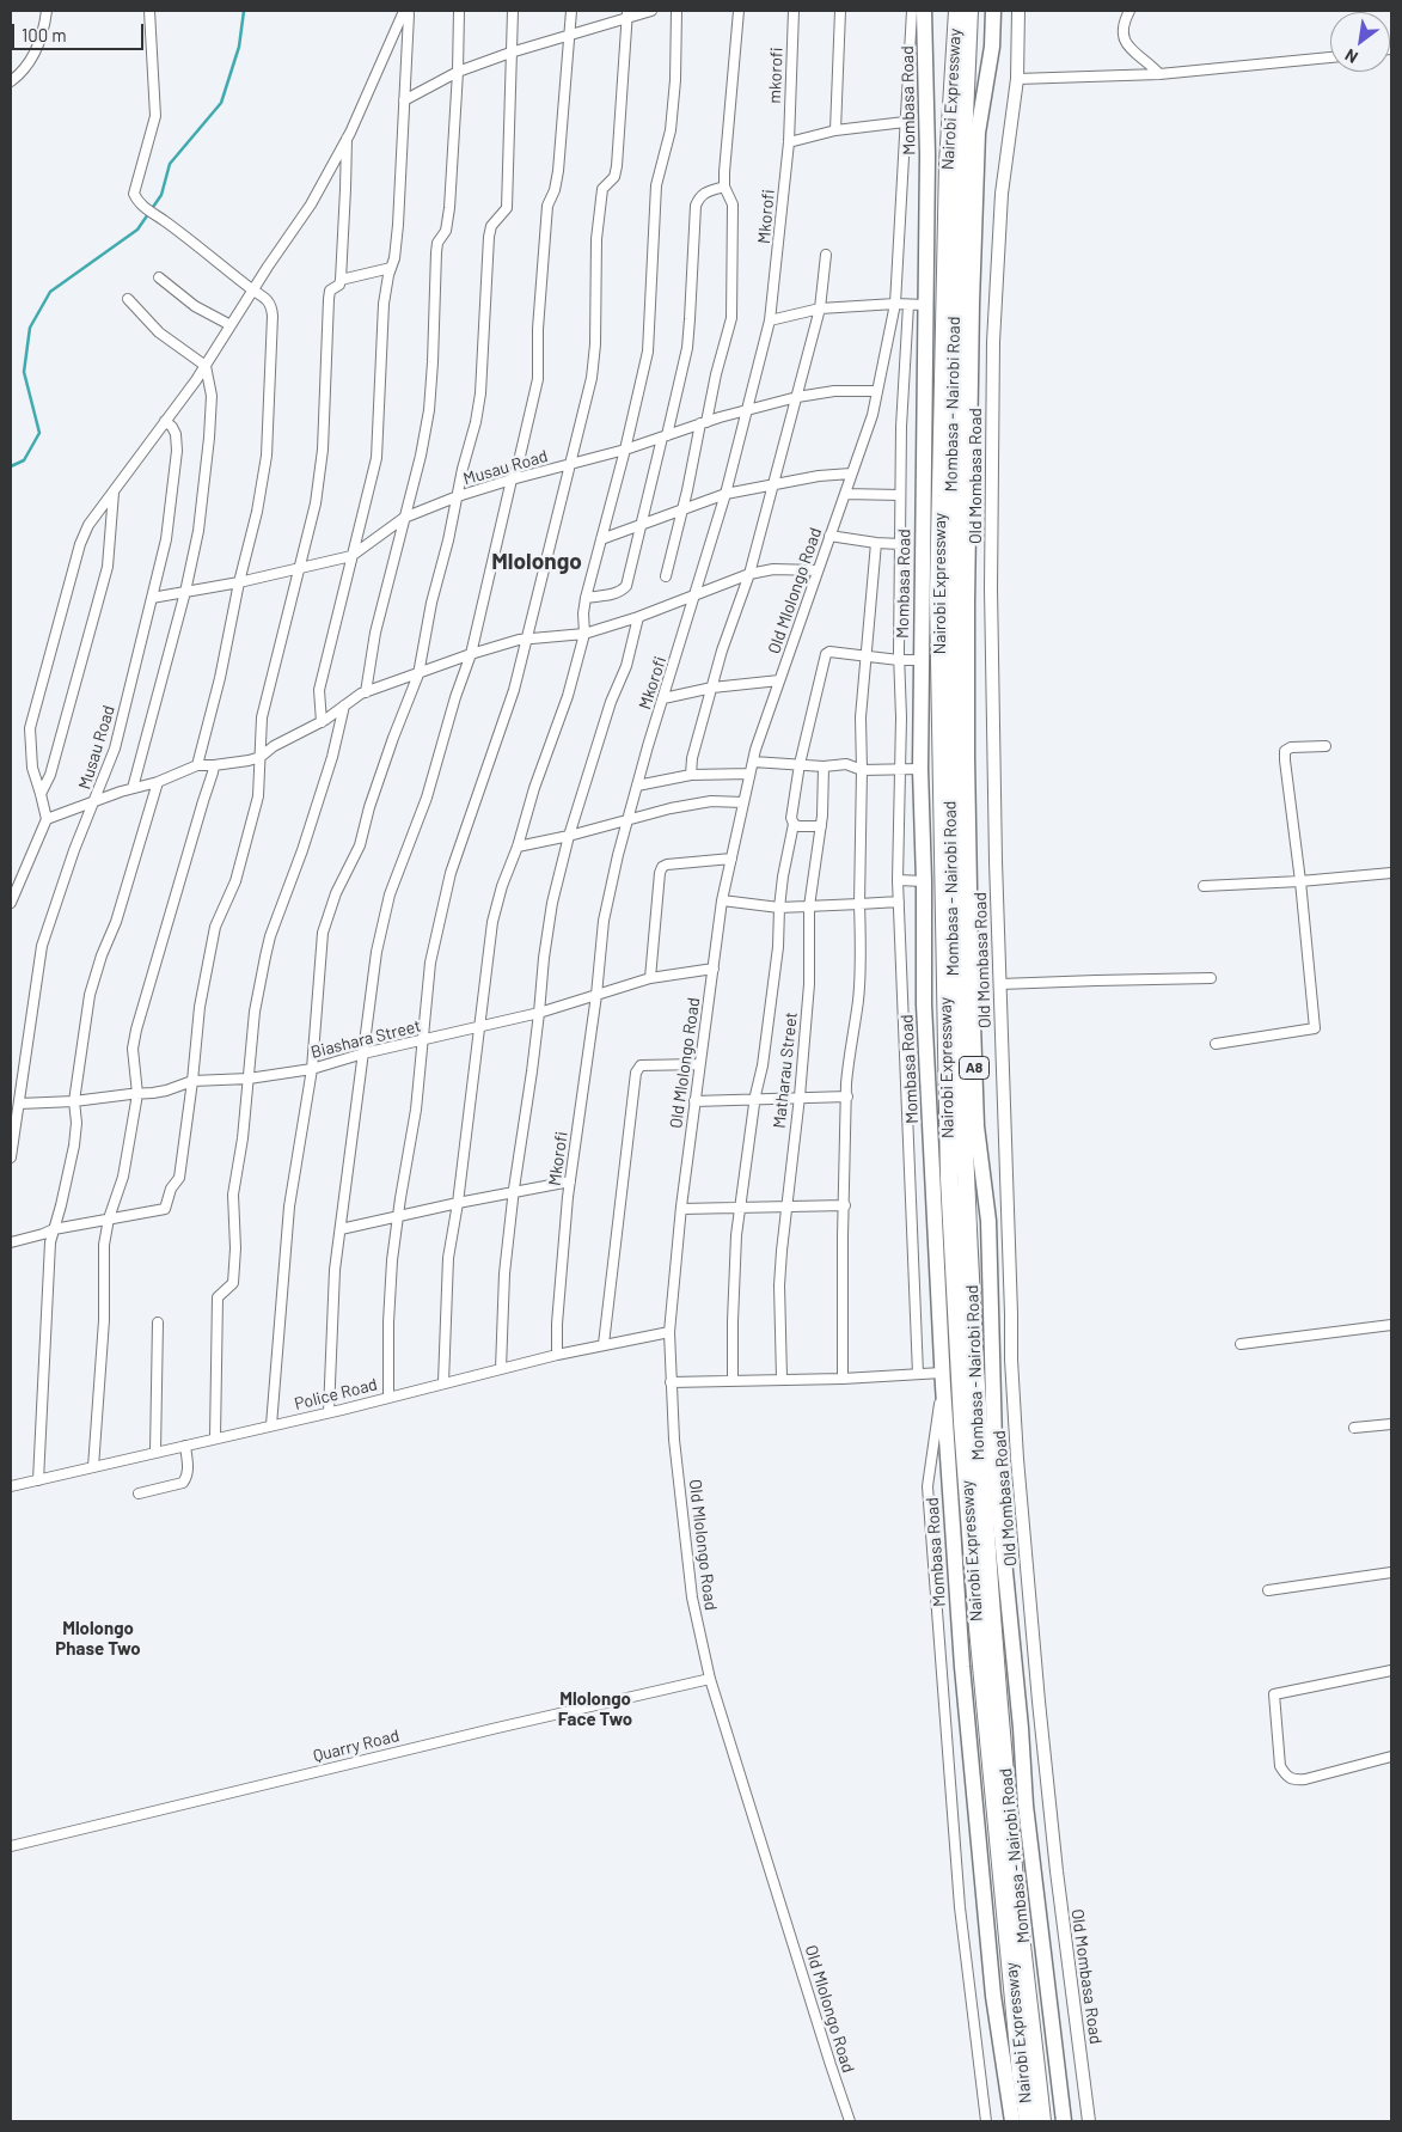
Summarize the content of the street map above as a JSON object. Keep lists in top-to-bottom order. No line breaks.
{"streets":{"highway":["Nairobi Expressway","Mombasa Road","Mombasa - Nairobi Road","A8"],"street":["mkorofi","Mkorofi","Musau Road","Old Mombasa Road","Old Mlolongo Road","Biashara Street","Matharau Street","Police Road","Quarry Road"]},"crossings":[["mkorofi","Mkorofi"],["Mkorofi","Musau Road"],["Mkorofi","Biashara Street"],["Mkorofi","Police Road"],["Musau Road","Old Mlolongo Road"],["Musau Road","Biashara Street"],["Old Mlolongo Road","Biashara Street"],["Old Mlolongo Road","Police Road"],["Old Mlolongo Road","Quarry Road"]],"districts":["Mlolongo","Mlolongo Phase Two","Mlolongo Face Two"],"scale_bar":"100 m","north":"bottom left"}
